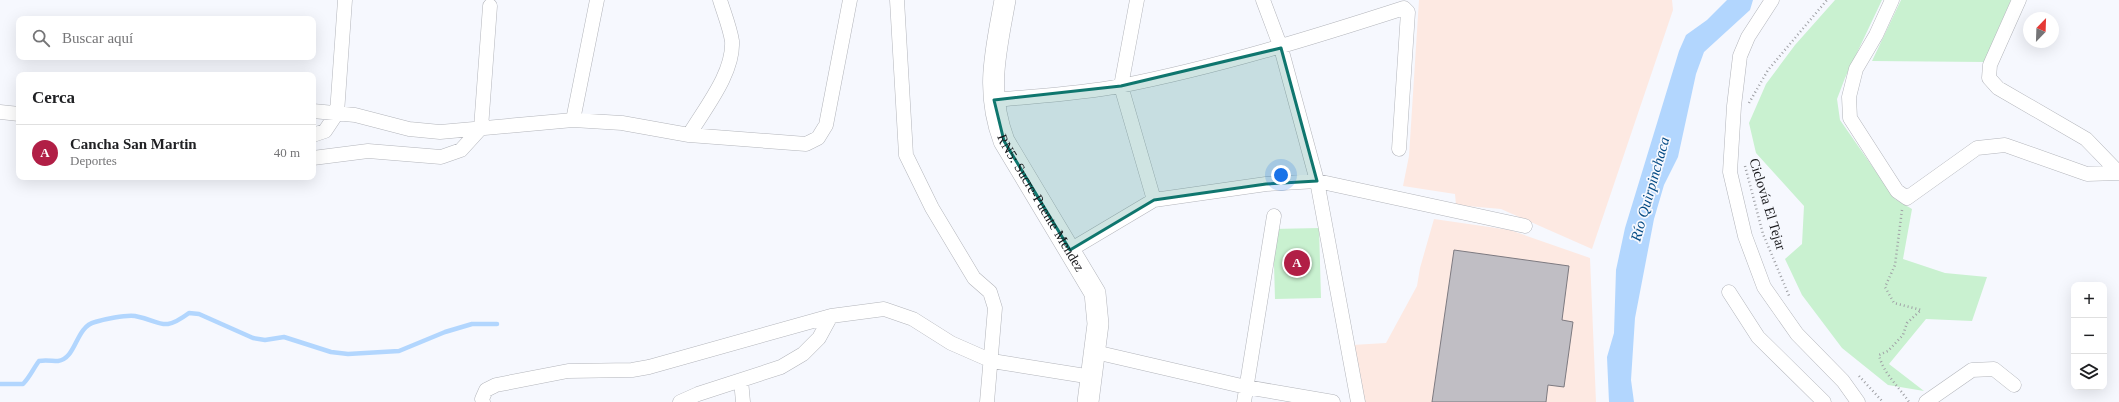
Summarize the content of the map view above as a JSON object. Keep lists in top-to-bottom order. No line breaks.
{"streets":{"highway":["RN5: Sucre-Puente Mendez"],"path":["Ciclovía El Tejar"]},"water":["Río Quirpinchaca"],"north":"top right","page":{"search":"Buscar aquí","heading":"Cerca","list":[{"mark":"A","name":"Cancha San Martin","note":"Deportes","value":"40 m"}],"pins":"A","map_buttons":["+","−"]}}
